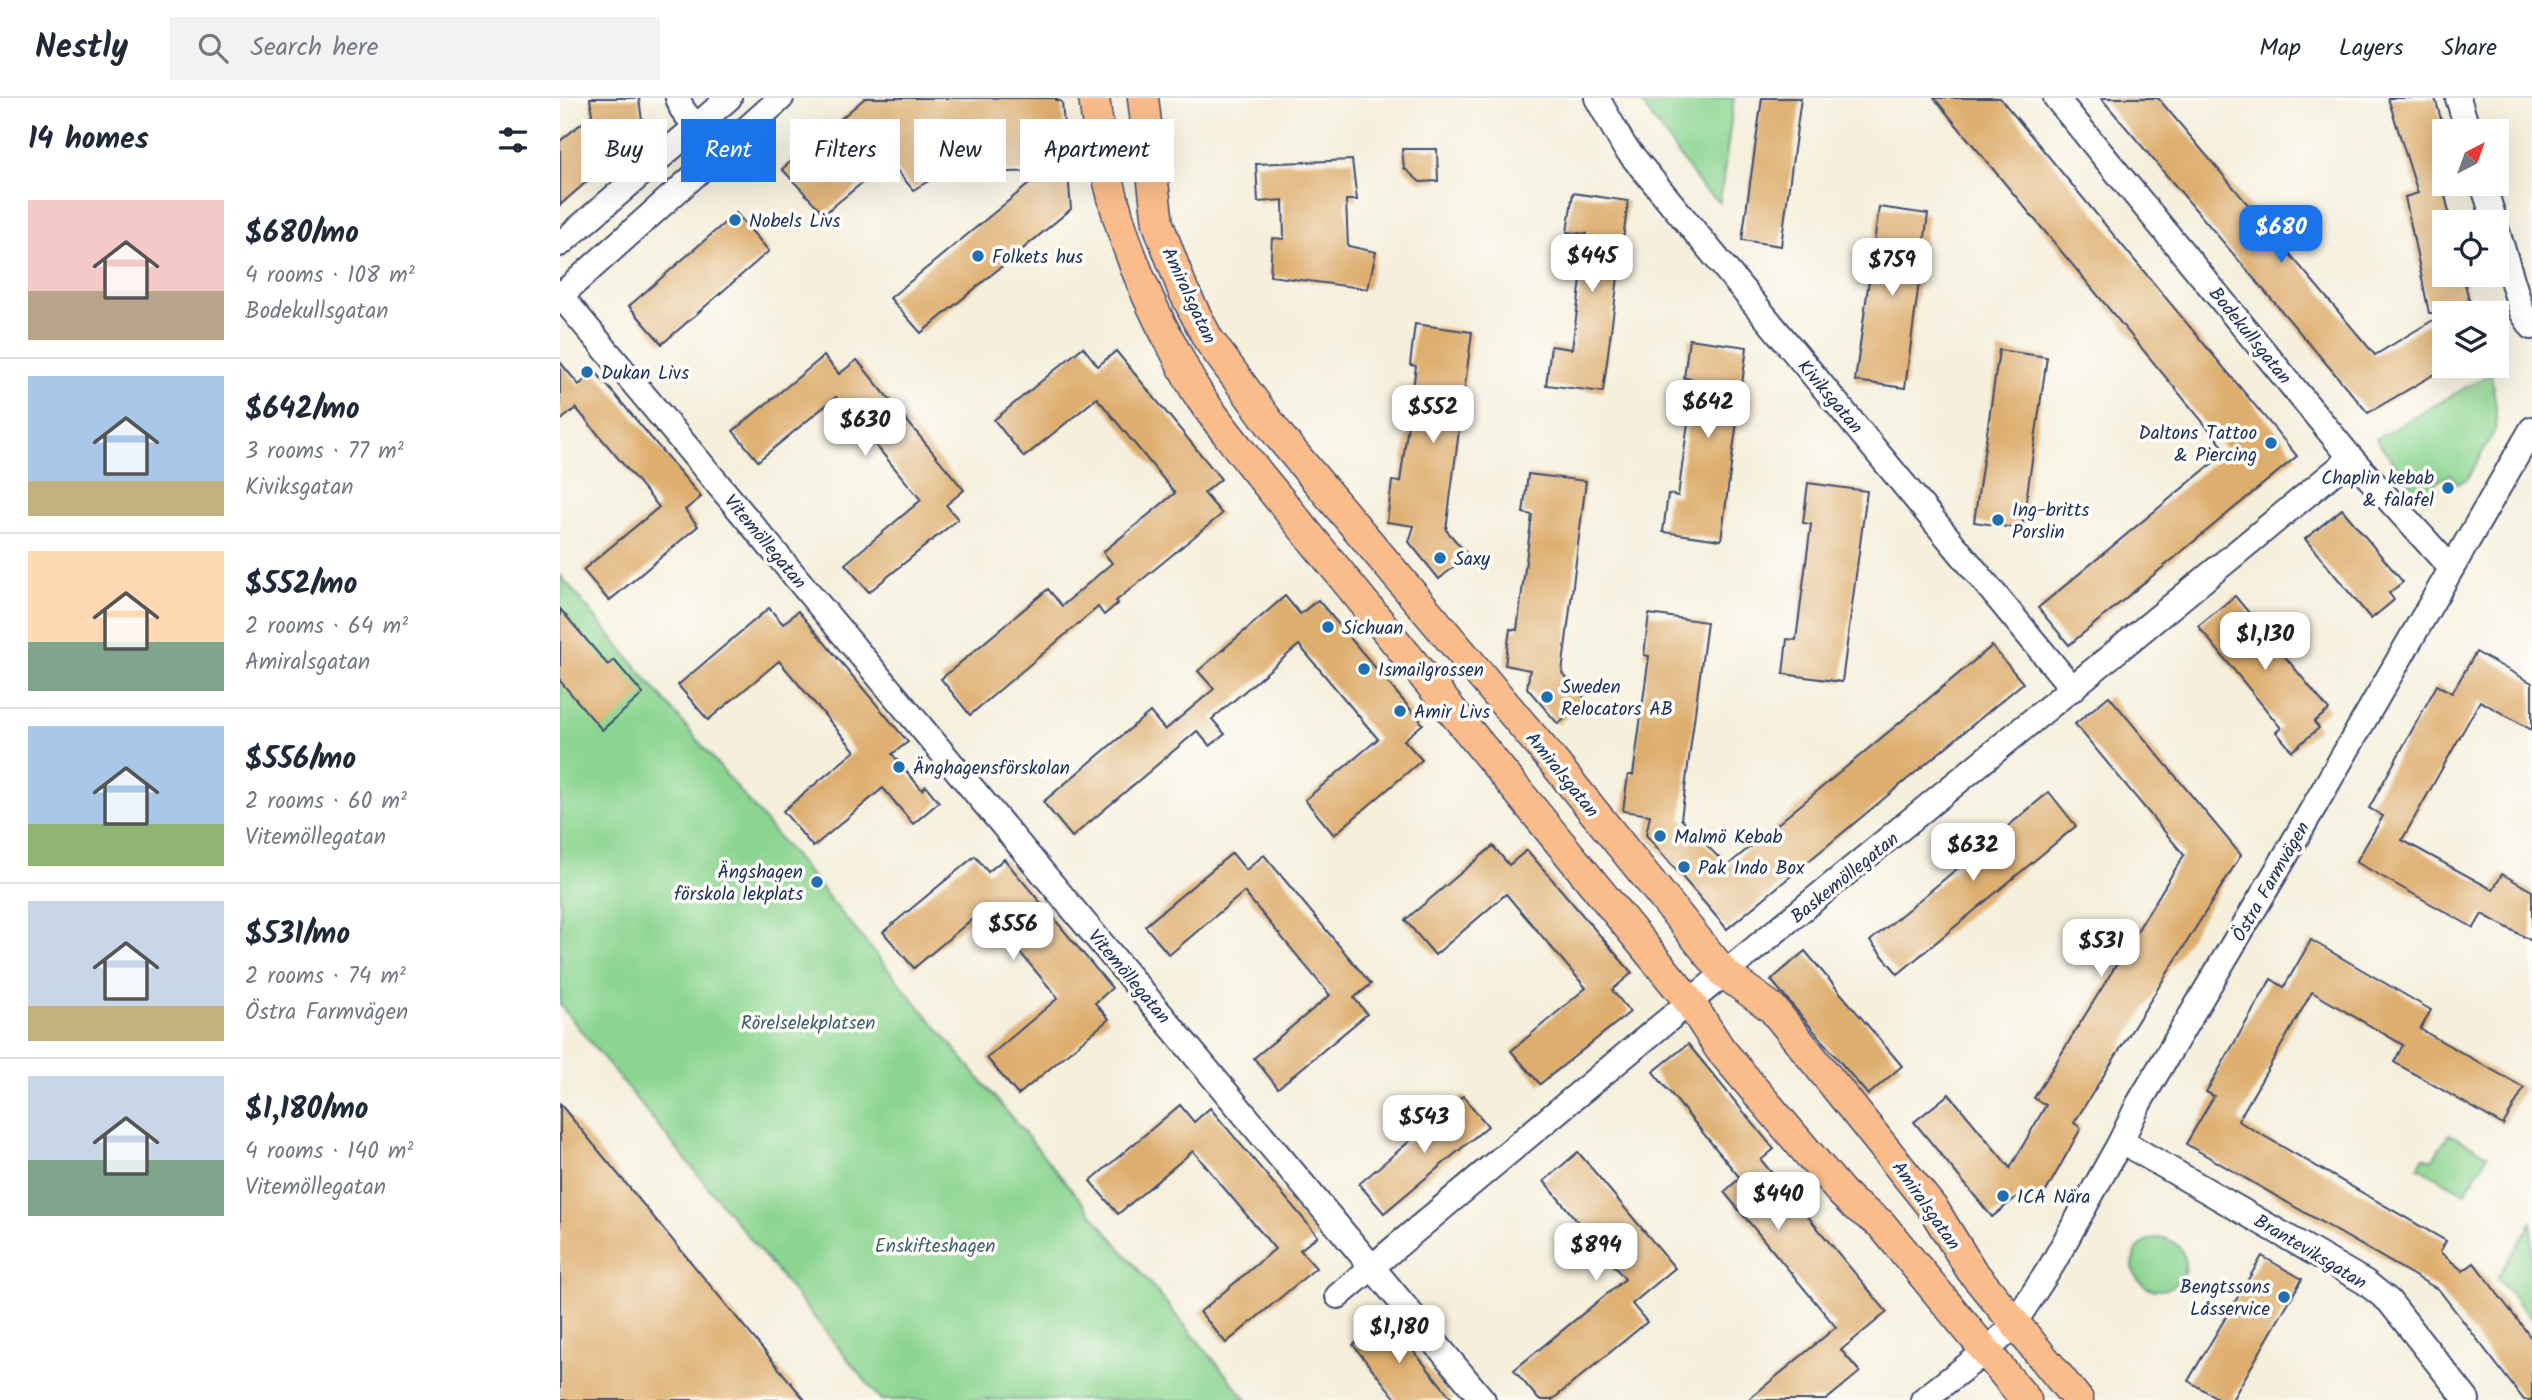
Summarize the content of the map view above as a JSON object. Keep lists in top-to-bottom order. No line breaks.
{"streets":{"main road":["Amiralsgatan"],"street":["Bodekullsgatan","Kiviksgatan","Vitemöllegatan","Baskemöllegatan","Östra Farmvägen","Branteviksgatan"]},"crossings":[["Amiralsgatan","Baskemöllegatan"],["Amiralsgatan","Östra Farmvägen"],["Bodekullsgatan","Baskemöllegatan"],["Bodekullsgatan","Östra Farmvägen"],["Kiviksgatan","Baskemöllegatan"],["Vitemöllegatan","Baskemöllegatan"],["Östra Farmvägen","Branteviksgatan"]],"parks":["Rörelselekplatsen","Enskifteshagen"],"places":["Nobels Livs","Folkets hus","Dukan Livs","Daltons Tattoo & Piercing","Chaplin kebab & falafel","Ing-britts Porslin","Saxy","Sichuan","Ismailgrossen","Sweden Relocators AB","Amir Livs","Änghagensförskolan","Malmö Kebab","Pak Indo Box","Ängshagen förskola lekplats","ICA Nära","Bengtssons Låsservice"],"north":"top right","page":{"header":"Nestly","search":"Search here","nav":["Map","Layers","Share"],"heading":"14 homes","chip":["Buy","Rent","Filters","New","Apartment"],"list":[{"name":"$680/mo","note":"4 rooms · 108 m² · Bodekullsgatan"},{"name":"$642/mo","note":"3 rooms · 77 m² · Kiviksgatan"},{"name":"$552/mo","note":"2 rooms · 64 m² · Amiralsgatan"},{"name":"$556/mo","note":"2 rooms · 60 m² · Vitemöllegatan"},{"name":"$531/mo","note":"2 rooms · 74 m² · Östra Farmvägen"},{"name":"$1,180/mo","note":"4 rooms · 140 m² · Vitemöllegatan"}],"price":["$680","$445","$759","$642","$552","$630","$1,130","$632","$556","$531","$543","$440","$894","$1,180"]}}
